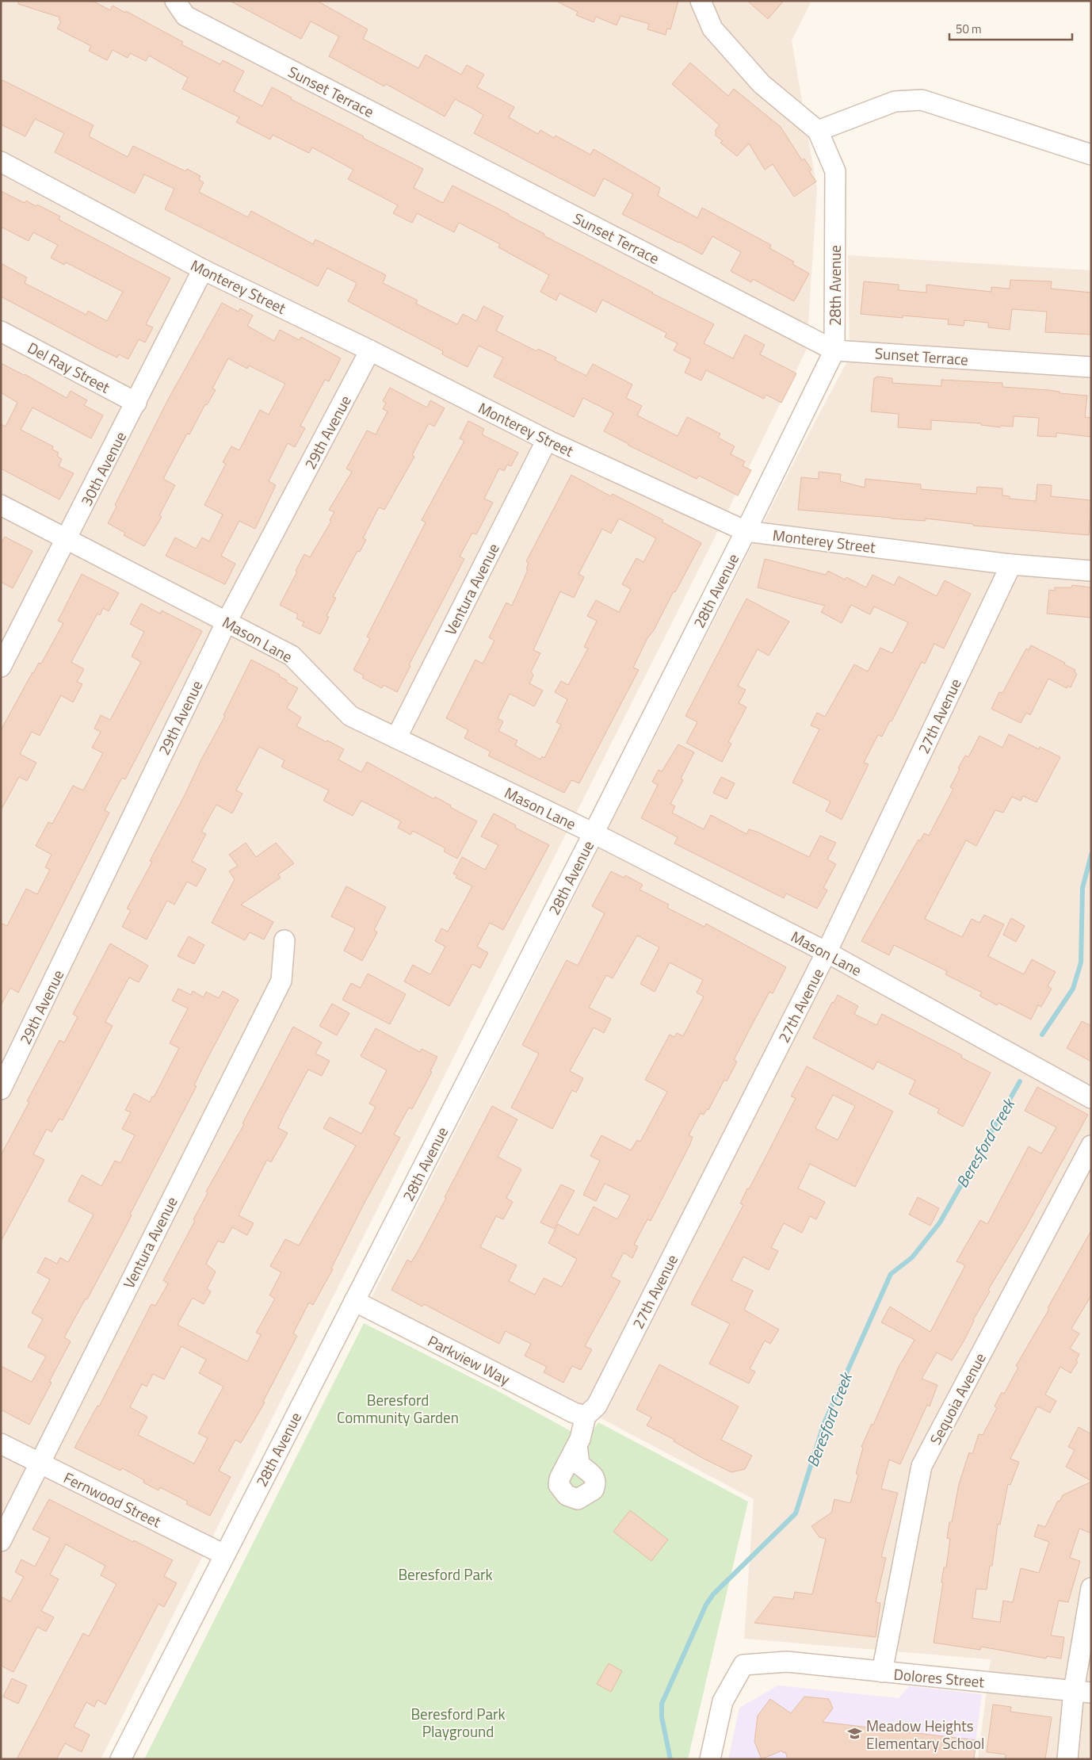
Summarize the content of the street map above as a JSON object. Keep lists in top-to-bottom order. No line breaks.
{"streets":{"street":["Sunset Terrace","28th Avenue","Monterey Street","Del Ray Street","29th Avenue","30th Avenue","Ventura Avenue","Mason Lane","27th Avenue","Parkview Way","Sequoia Avenue","Fernwood Street","Dolores Street"]},"crossings":[["Sunset Terrace","28th Avenue"],["28th Avenue","Monterey Street"],["28th Avenue","Mason Lane"],["28th Avenue","Parkview Way"],["28th Avenue","Fernwood Street"],["Monterey Street","29th Avenue"],["Monterey Street","30th Avenue"],["Monterey Street","Ventura Avenue"],["Monterey Street","27th Avenue"],["Del Ray Street","30th Avenue"],["29th Avenue","Mason Lane"],["30th Avenue","Mason Lane"],["Ventura Avenue","Mason Lane"],["Ventura Avenue","Fernwood Street"],["Mason Lane","27th Avenue"],["27th Avenue","Parkview Way"],["Sequoia Avenue","Dolores Street"]],"water":["Beresford Creek"],"parks":["Beresford Community Garden","Beresford Park","Beresford Park Playground"],"places":{"school or university":["Meadow Heights Elementary School"]},"scale_bar":"50 m"}
